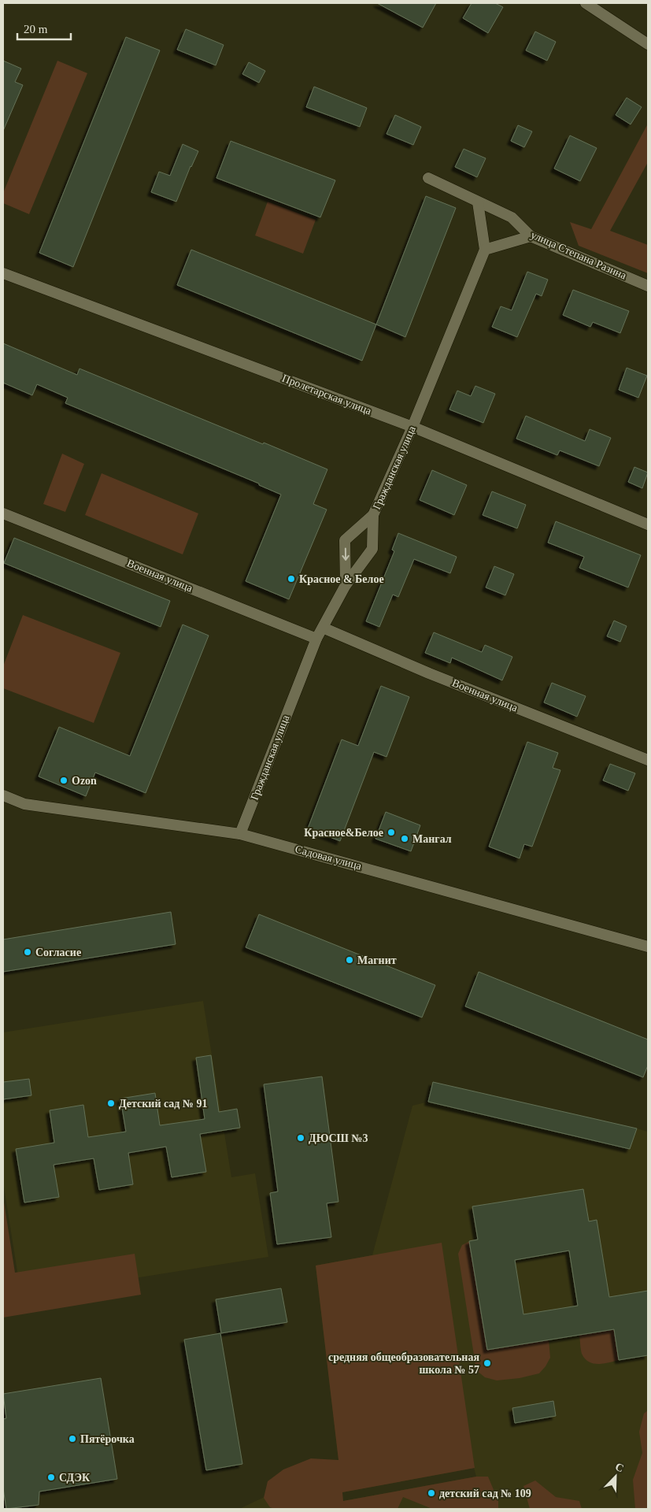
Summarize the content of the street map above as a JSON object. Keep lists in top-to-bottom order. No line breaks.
{"streets":{"street":["улица Степана Разина","Пролетарская улица","Гражданская улица","Военная улица","Садовая улица"]},"crossings":[["Пролетарская улица","Гражданская улица"],["Гражданская улица","Военная улица"],["Гражданская улица","Садовая улица"]],"places":["Красное & Белое","Ozon","Красное&Белое","Мангал","Согласие","Магнит","Детский сад № 91","ДЮСШ №3","средняя общеобразовательная школа № 57","Пятёрочка","СДЭК","детский сад № 109"],"scale_bar":"20 m","north":"top right"}
